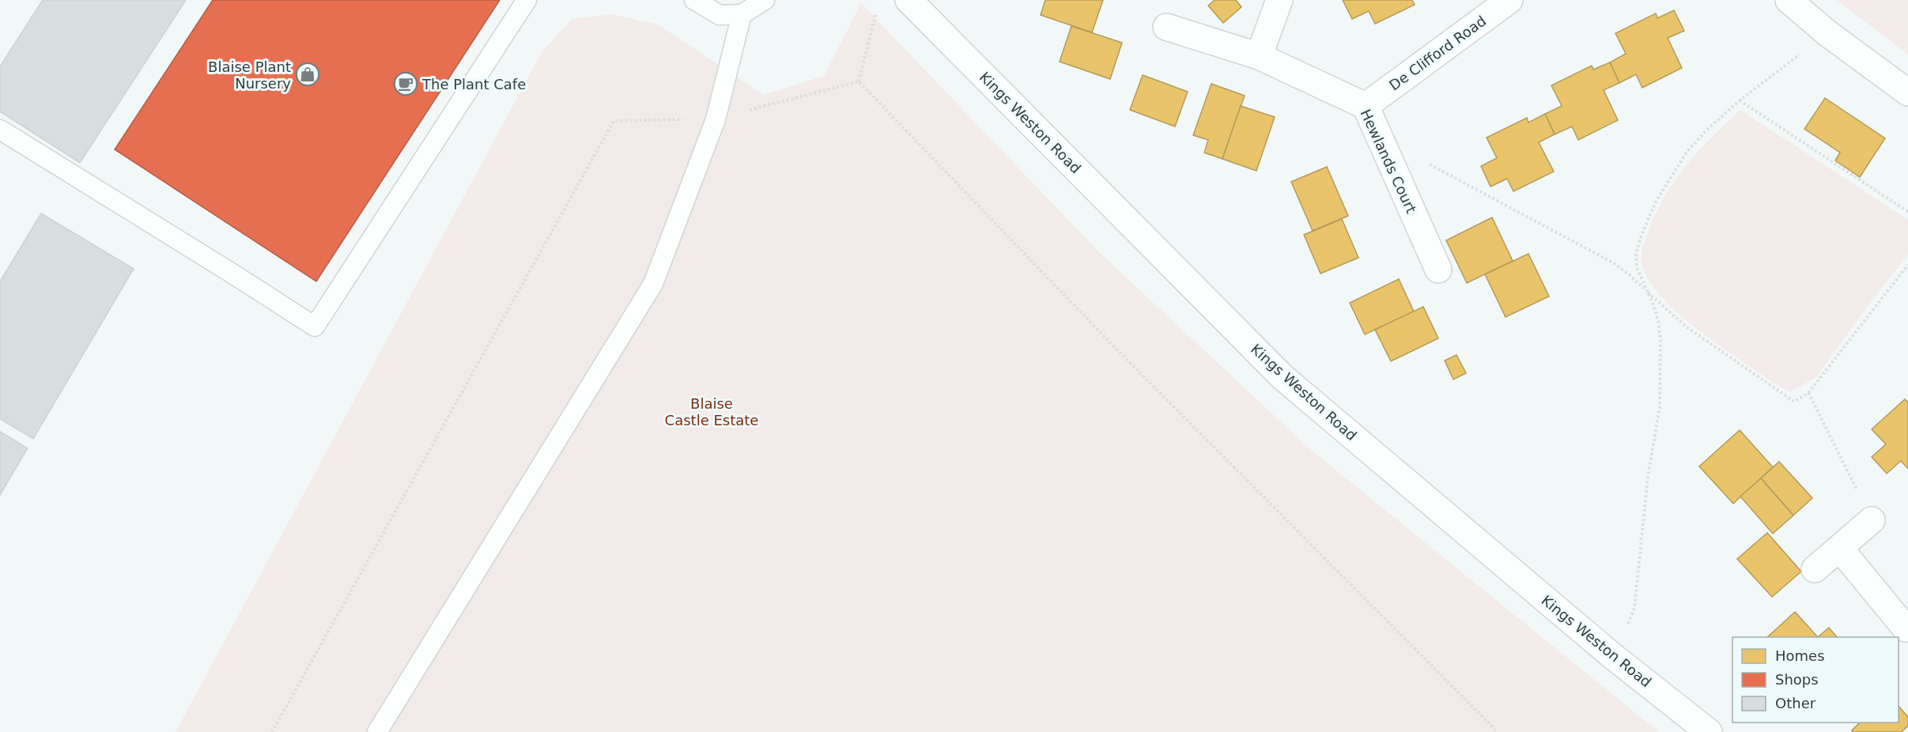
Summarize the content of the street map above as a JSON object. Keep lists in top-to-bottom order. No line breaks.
{"streets":{"main road":["De Clifford Road","Kings Weston Road","Hewlands Court"]},"crossings":[["De Clifford Road","Hewlands Court"]],"parks":["Blaise Castle Estate"],"places":{"shop":["Blaise Plant Nursery"],"cafe":["The Plant Cafe"]},"legend":["Homes","Shops","Other"]}
